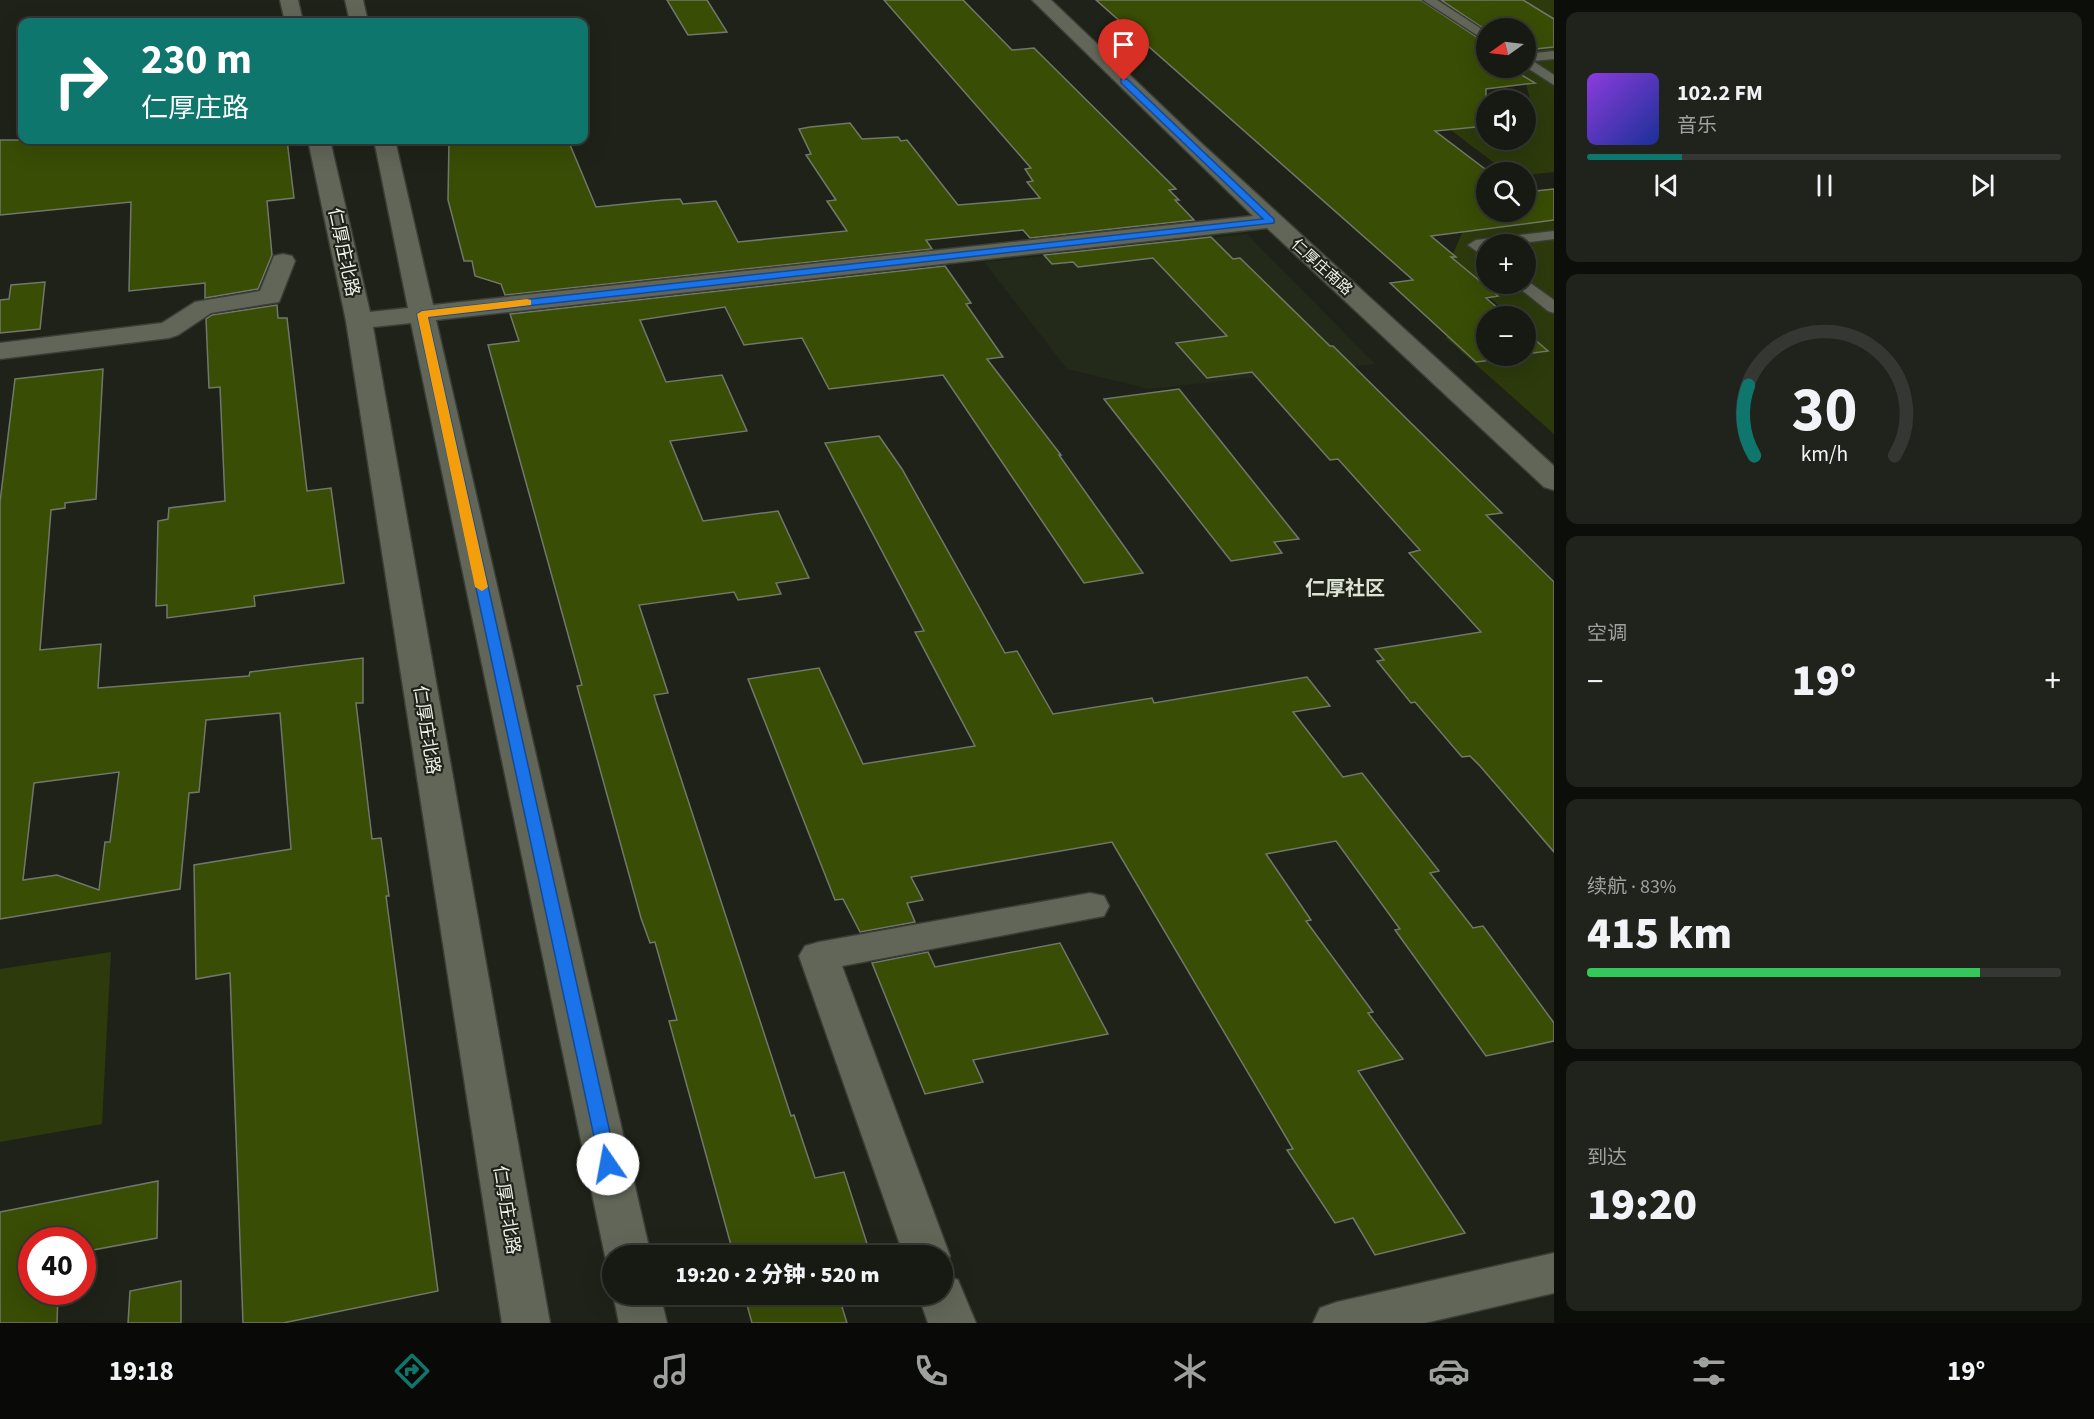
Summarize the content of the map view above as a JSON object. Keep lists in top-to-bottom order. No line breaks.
{"streets":{"street":["仁厚庄北路","仁厚庄南路"]},"districts":["仁厚社区"],"north":"left","page":{"map_buttons":["+","−"],"turn":["230 m","仁厚庄路"],"song":["102.2 FM","音乐"],"tile":["空调",["续航 · 83%","415 km"],["到达","19:20"]],"heat":["−","19°","+"],"limit":"40","trip":"19:20 · 2 分钟 · 520 m","tabs":["19:18","19°"],"gauge":["30","km/h"]}}
